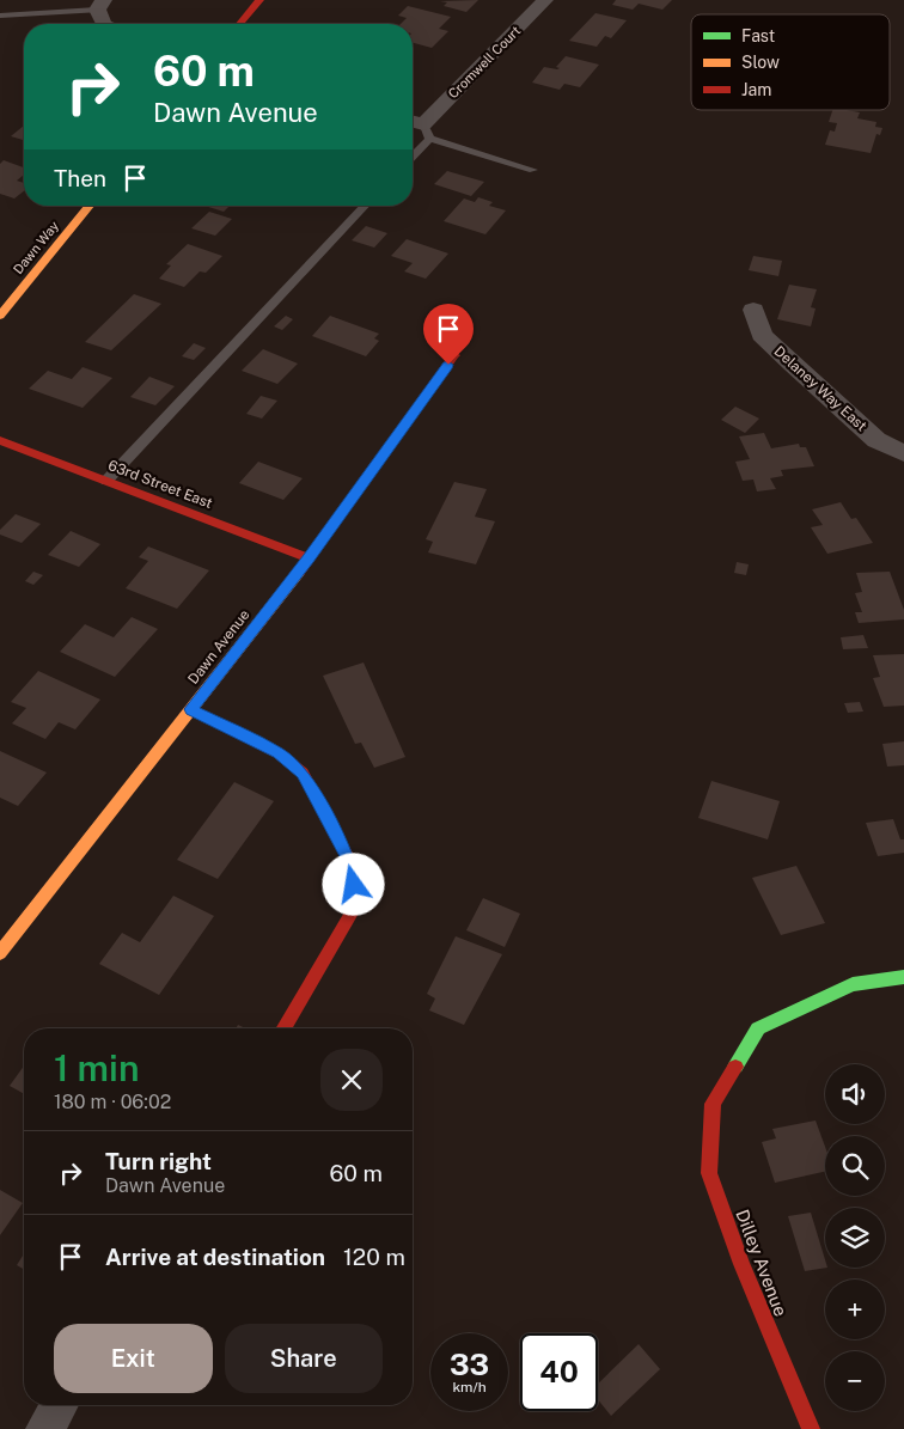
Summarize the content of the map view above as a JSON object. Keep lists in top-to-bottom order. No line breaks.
{"streets":{"street":["Cromwell Court","Dawn Way","Delaney Way East","63rd Street East","Dawn Avenue","Dilley Avenue"]},"crossings":[["63rd Street East","Dawn Avenue"]],"legend":["Fast","Slow","Jam"],"page":{"turn":["60 m","Dawn Avenue"],"then":"Then","heading":["1 min","180 m · 06:02"],"map_buttons":["+","−"],"list":[{"name":"Turn right","note":"Dawn Avenue","value":"60 m"},{"name":"Arrive at destination","value":"120 m"}],"buttons":["Exit","Share"],"speed":"33 km/h","limit":"40"}}
